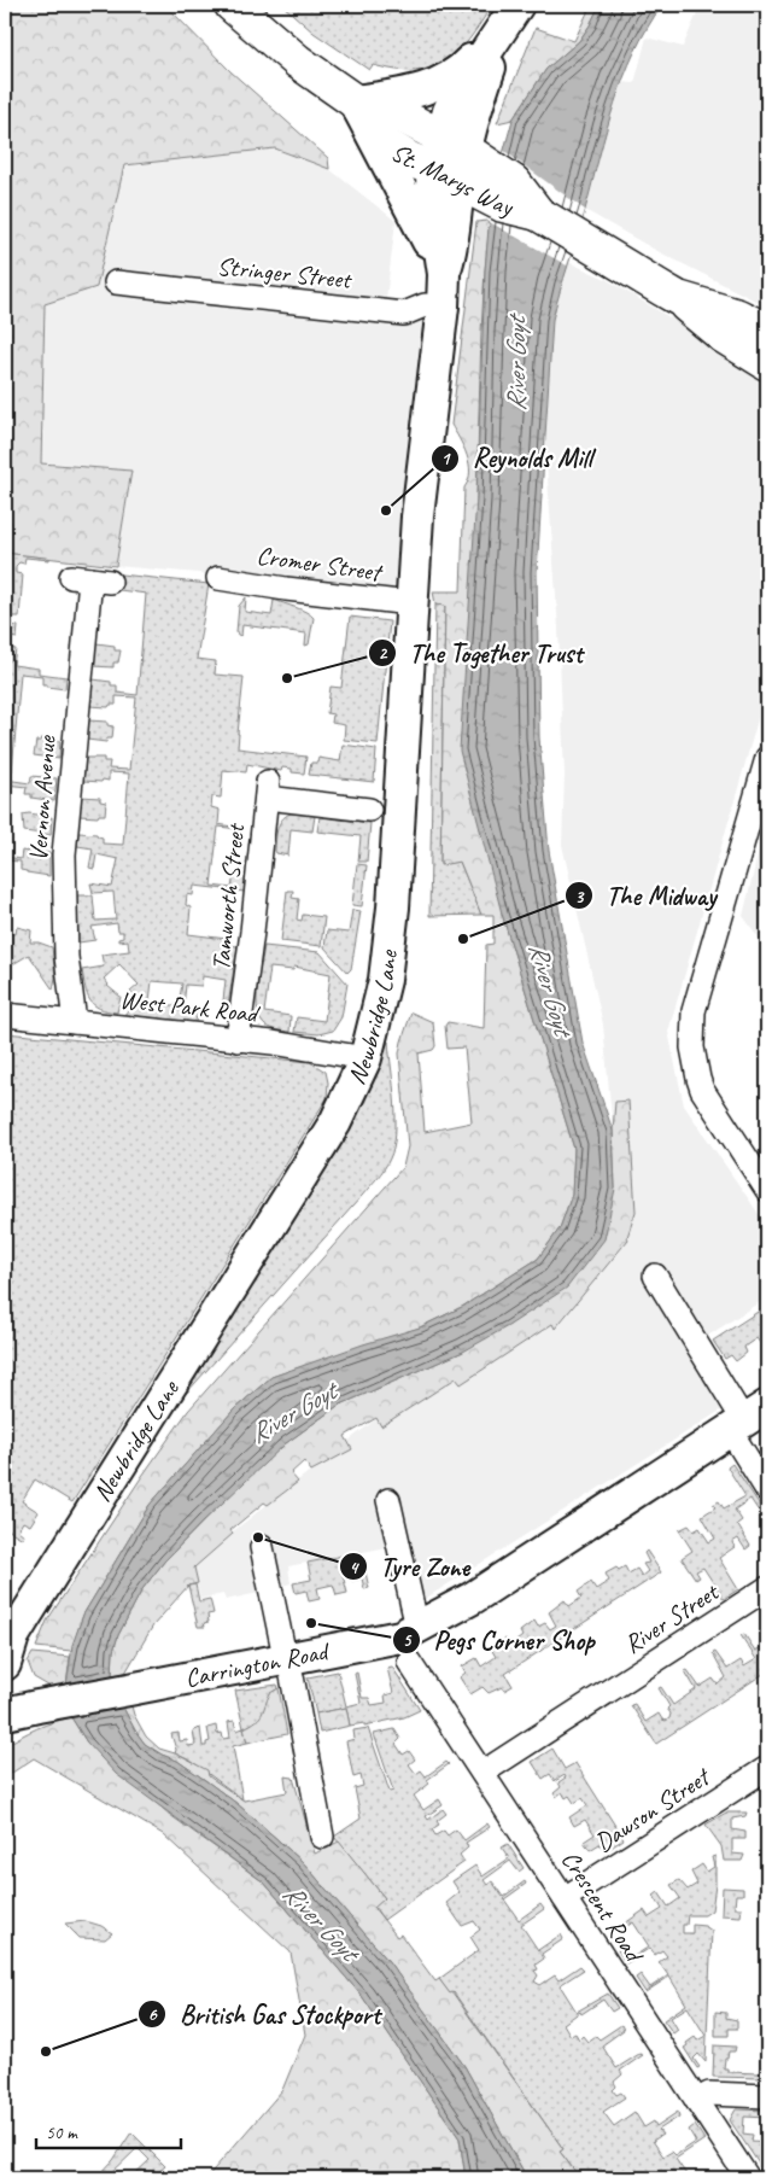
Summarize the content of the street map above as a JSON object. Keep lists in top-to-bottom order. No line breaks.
{"streets":{"main road":["St. Marys Way"],"street":["Stringer Street","Cromer Street","Vernon Avenue","Tamworth Street","West Park Road","Newbridge Lane","River Street","Carrington Road","Dawson Street","Crescent Road"]},"crossings":[["St. Marys Way","Newbridge Lane"],["Stringer Street","Newbridge Lane"],["Cromer Street","Newbridge Lane"],["Vernon Avenue","West Park Road"],["Tamworth Street","West Park Road"],["West Park Road","Newbridge Lane"],["River Street","Crescent Road"],["Dawson Street","Crescent Road"]],"water":["River Goyt"],"places":["Reynolds Mill","The Together Trust","The Midway","Tyre Zone","Pegs Corner Shop","British Gas Stockport"],"scale_bar":"50 m"}
